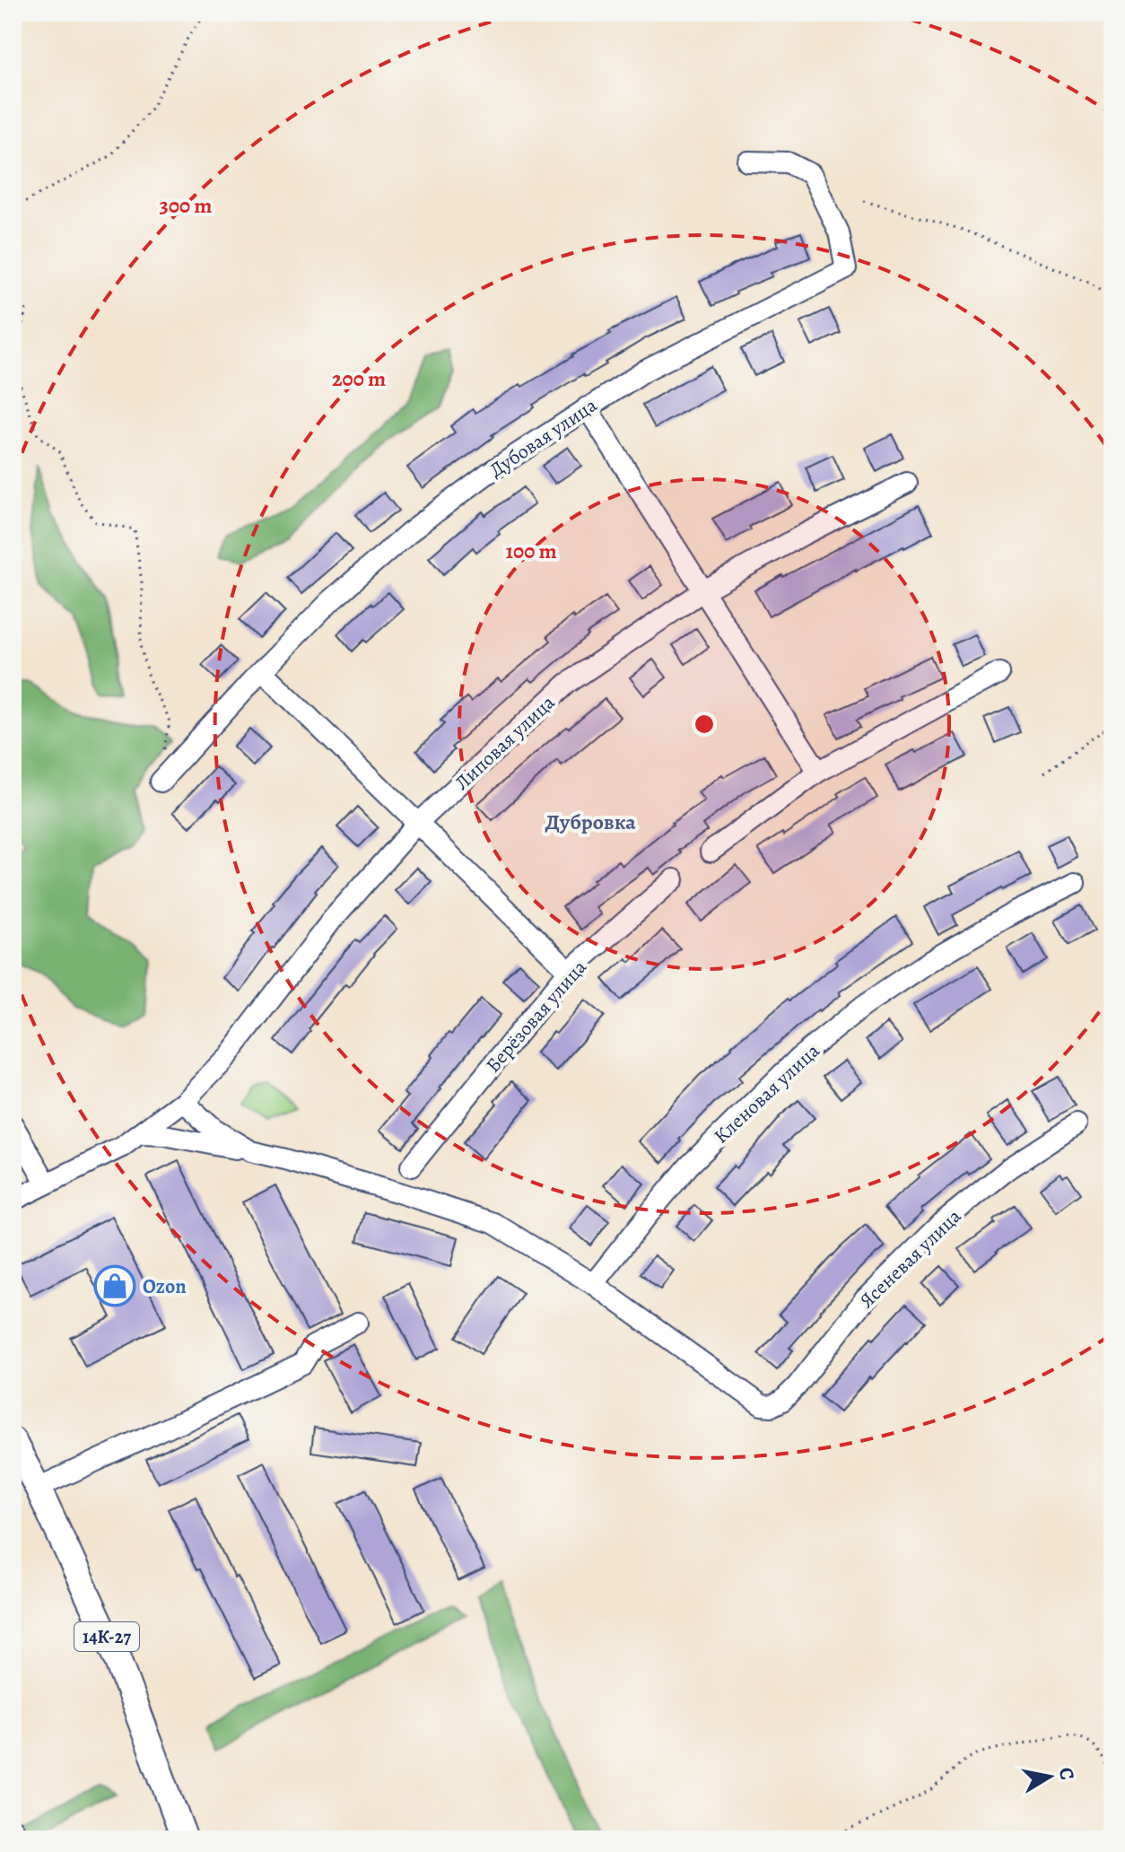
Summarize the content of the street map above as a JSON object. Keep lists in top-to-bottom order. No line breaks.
{"streets":{"main road":["14К-27"],"street":["Дубовая улица","Липовая улица","Берёзовая улица","Кленовая улица","Ясеневая улица"]},"crossings":[["Кленовая улица","Ясеневая улица"]],"districts":["Дубровка"],"places":{"shop":["Ozon"]},"north":"right","rings":["300 m","200 m","100 m"]}
